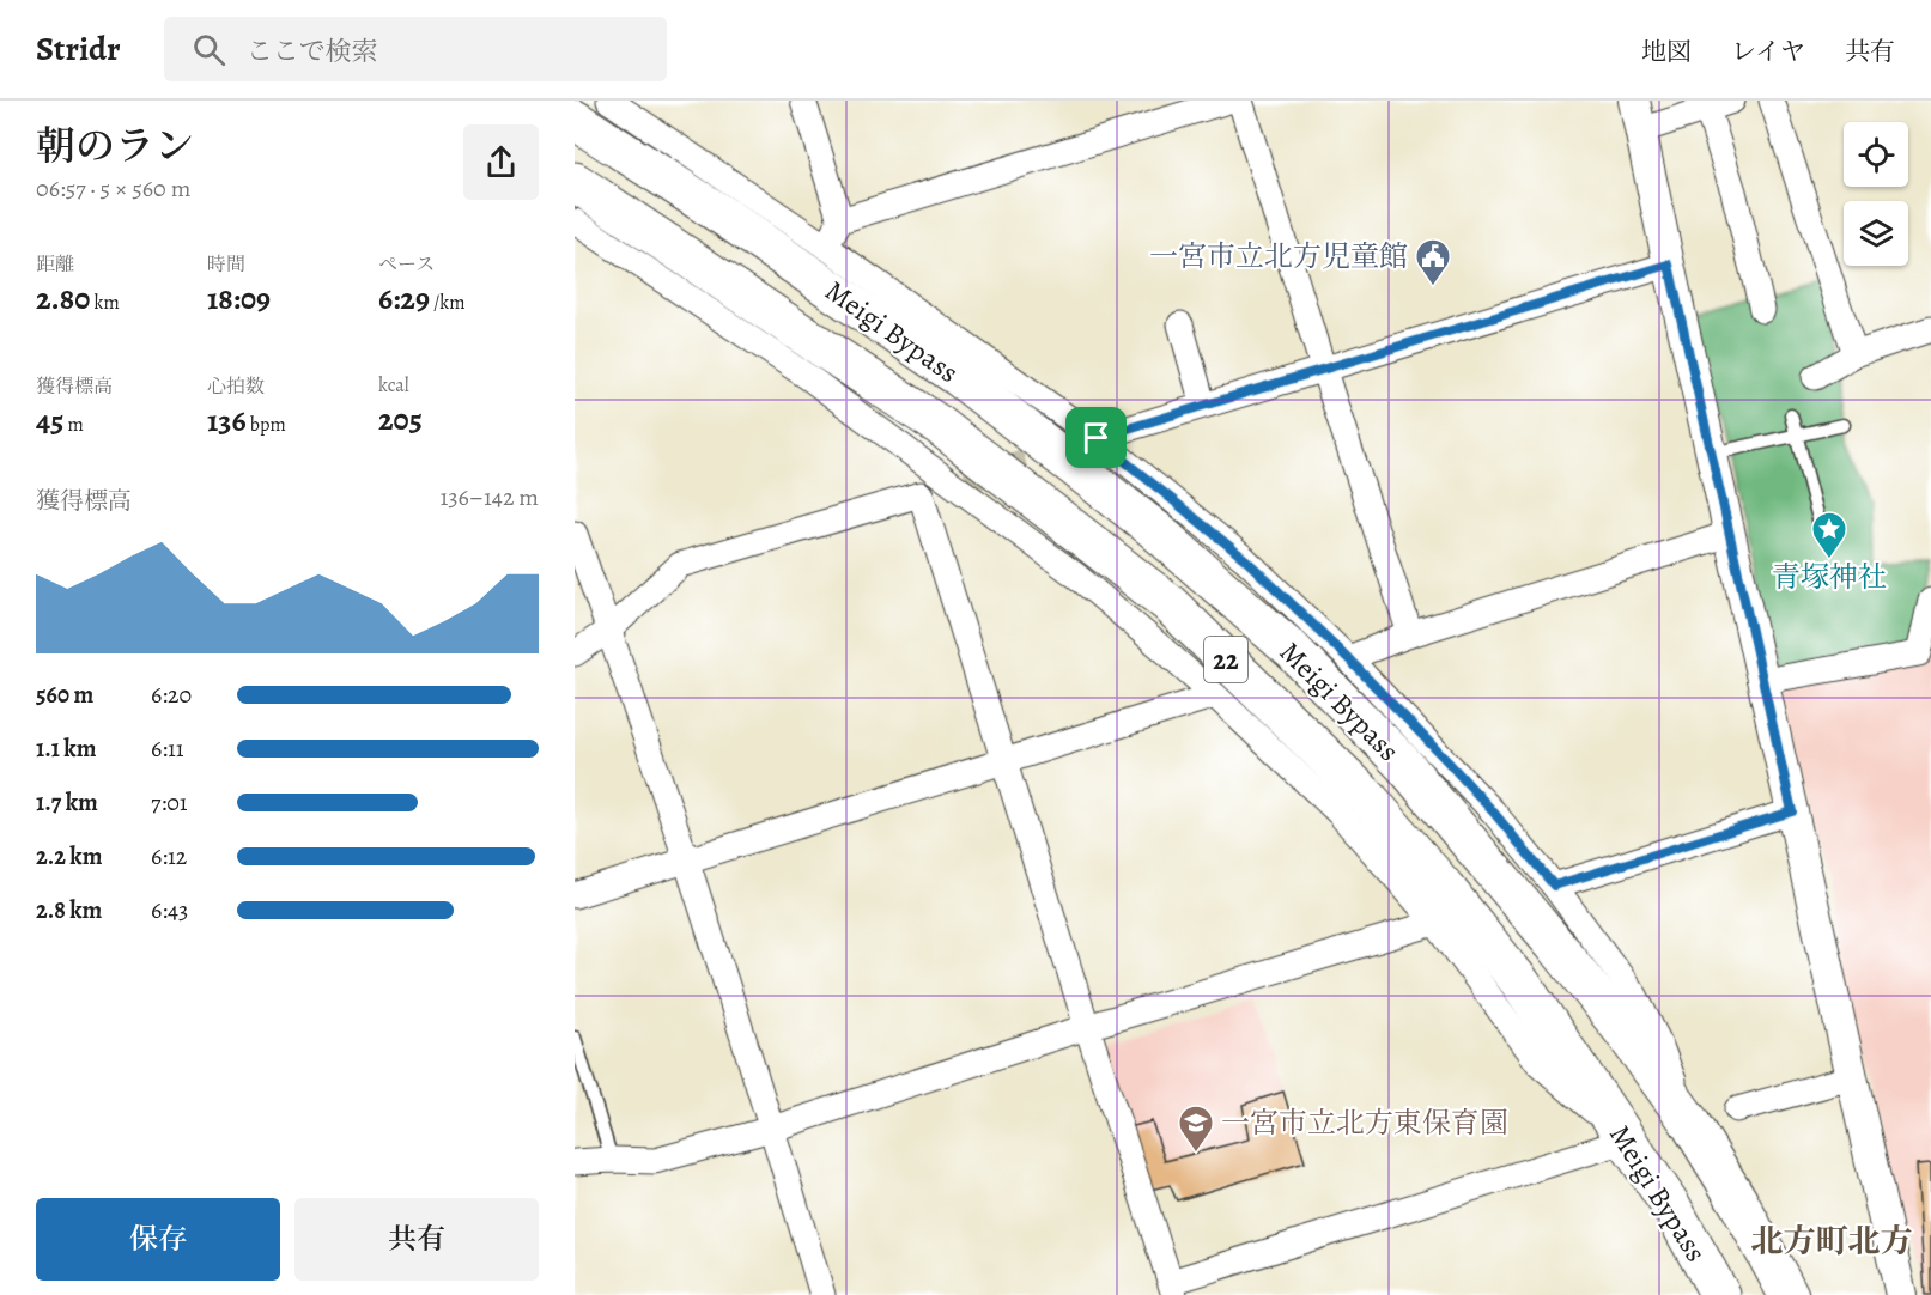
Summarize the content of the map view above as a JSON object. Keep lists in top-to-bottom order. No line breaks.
{"streets":{"highway":["Meigi Bypass","22"]},"districts":["北方町北方"],"places":{"public building":["一宮市立北方児童館"],"place":["青塚神社"],"school or university":["一宮市立北方東保育園"]},"page":{"header":"Stridr","search":"ここで検索","nav":["地図","レイヤ","共有"],"heading":["朝のラン","06:57 · 5 × 560 m"],"stats":[["距離","2.80 km"],["時間","18:09"],["ペース","6:29 /km"],["獲得標高","45 m"],["心拍数","136 bpm"],["kcal","205"]],"chart":["獲得標高","136–142 m"],"list":[{"name":"560 m","note":"6:20"},{"name":"1.1 km","note":"6:11"},{"name":"1.7 km","note":"7:01"},{"name":"2.2 km","note":"6:12"},{"name":"2.8 km","note":"6:43"}],"buttons":["保存","共有"]}}
